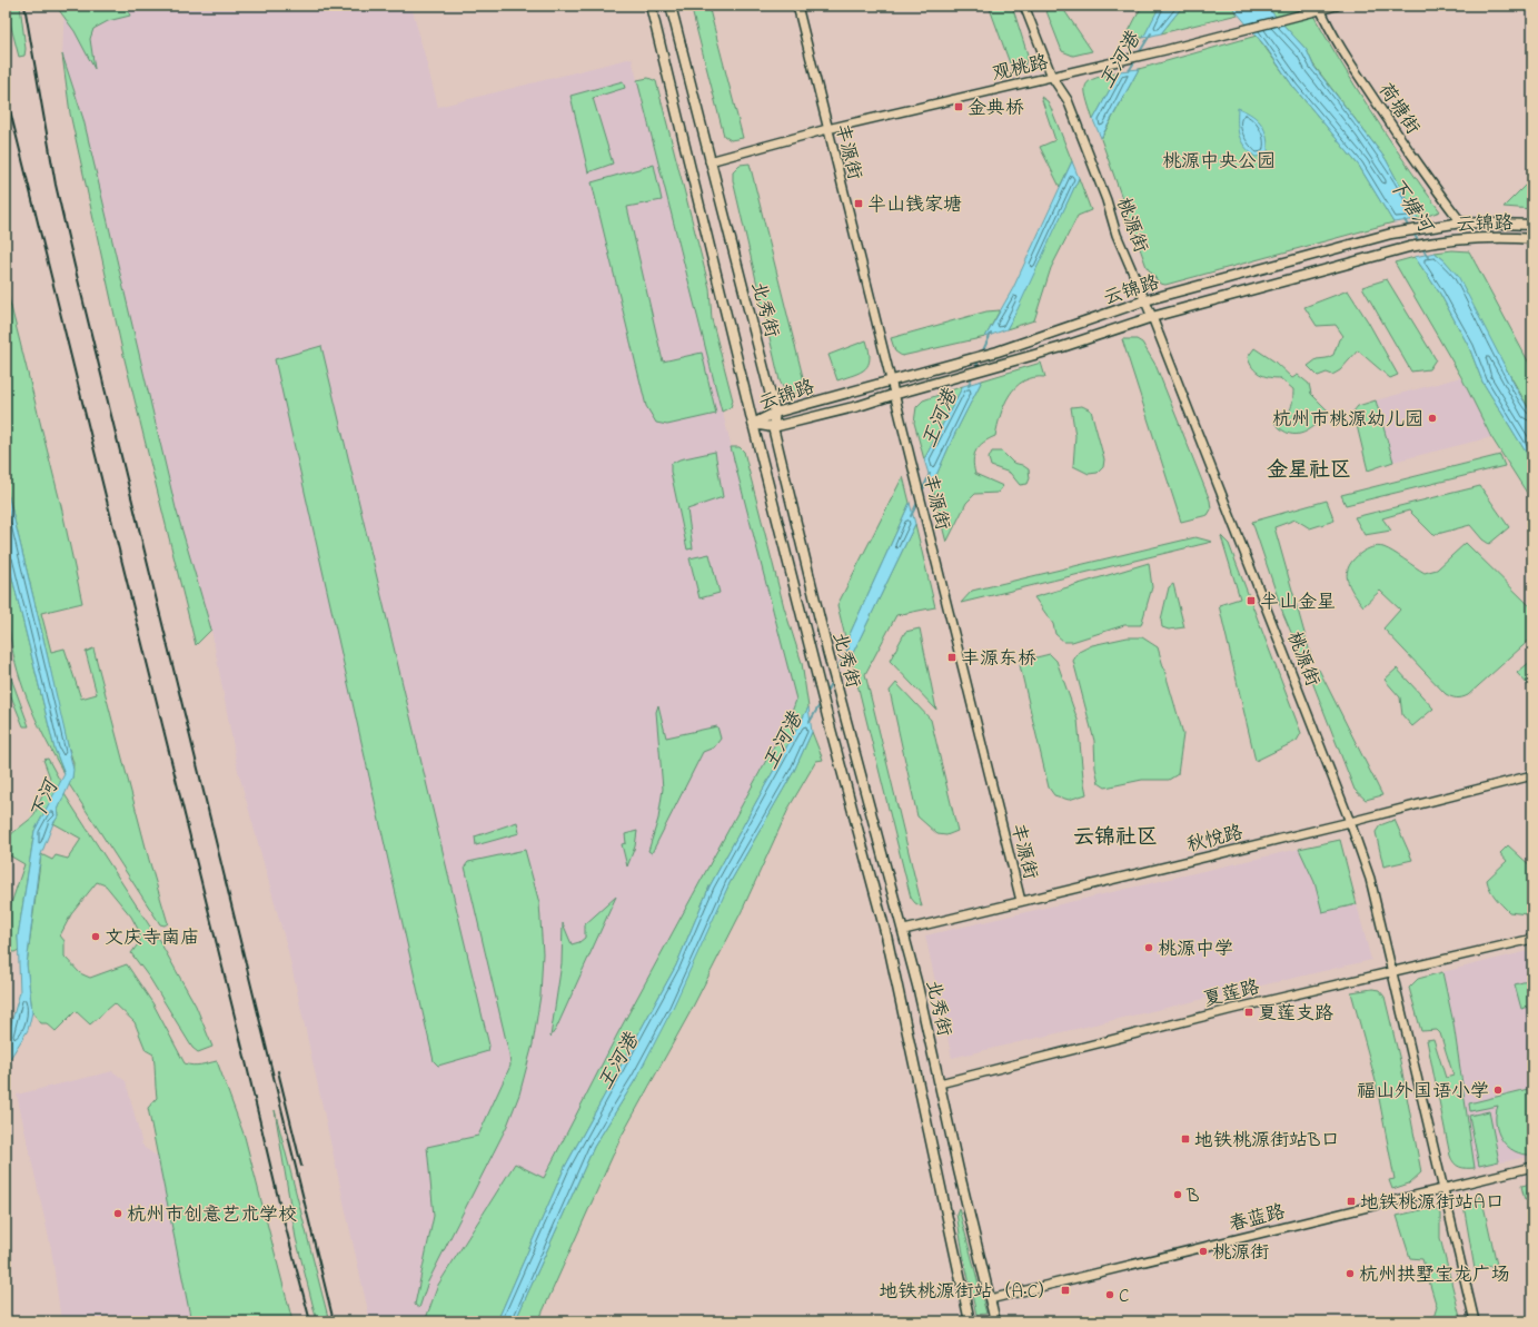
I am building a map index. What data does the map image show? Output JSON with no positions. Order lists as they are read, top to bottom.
{
  "streets": {
    "main road": ["云锦路", "北秀街"],
    "street": [
      "观桃路",
      "荷塘街",
      "丰源街",
      "桃源街",
      "秋悦路",
      "夏莲路",
      "春蓝路"
    ]
  },
  "crossings": [
    ["观桃路", "荷塘街"],
    ["观桃路", "丰源街"],
    ["观桃路", "桃源街"],
    ["观桃路", "北秀街"],
    ["荷塘街", "云锦路"],
    ["丰源街", "云锦路"],
    ["丰源街", "秋悦路"],
    ["云锦路", "桃源街"],
    ["云锦路", "北秀街"],
    ["桃源街", "秋悦路"],
    ["桃源街", "夏莲路"],
    ["桃源街", "春蓝路"],
    ["北秀街", "秋悦路"],
    ["北秀街", "夏莲路"],
    ["北秀街", "春蓝路"]
  ],
  "districts": ["金星社区", "云锦社区"],
  "water": ["王河港", "下塘河", "下河"],
  "parks": ["桃源中央公园"],
  "places": {
    "transit": [
      "金典桥",
      "半山钱家塘",
      "半山金星",
      "丰源东桥",
      "夏莲支路",
      "地铁桃源街站B口",
      "地铁桃源街站A口",
      "地铁桃源街站（A·C）"
    ],
    "other": [
      "杭州市桃源幼儿园",
      "文庆寺南庙",
      "桃源中学",
      "福山外国语小学",
      "B",
      "杭州市创意艺术学校",
      "桃源街",
      "杭州拱墅宝龙广场",
      "C"
    ]
  }
}
